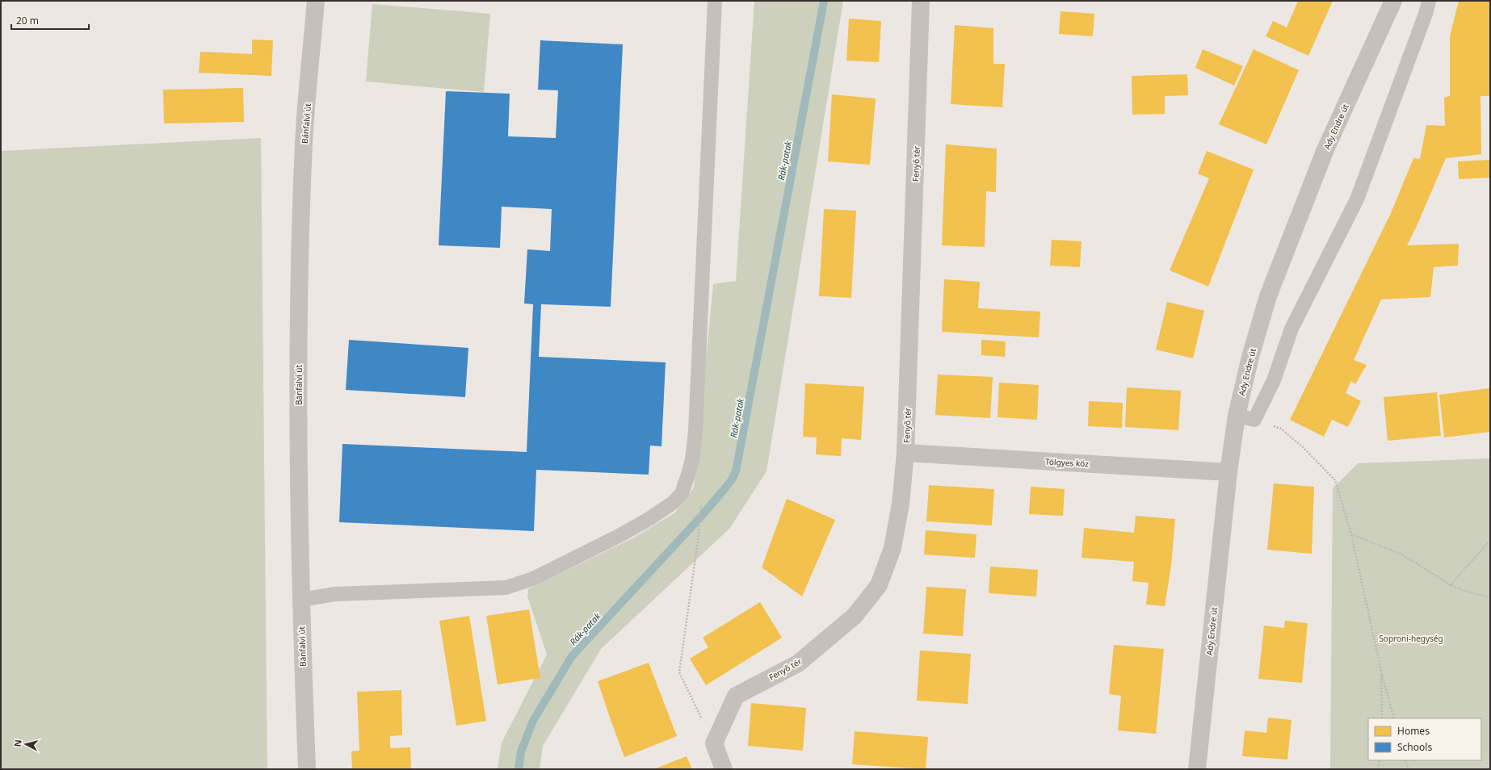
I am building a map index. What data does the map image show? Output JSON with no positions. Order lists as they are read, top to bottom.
{
  "streets": {
    "street": [
      "Bánfalvi út",
      "Ady Endre út",
      "Fenyő tér",
      "Tölgyes köz"
    ]
  },
  "crossings": [
    ["Ady Endre út", "Tölgyes köz"],
    ["Fenyő tér", "Tölgyes köz"]
  ],
  "water": ["Rák-patak"],
  "parks": ["Soproni-hegység"],
  "legend": ["Homes", "Schools"],
  "scale_bar": "20 m",
  "north": "left"
}
